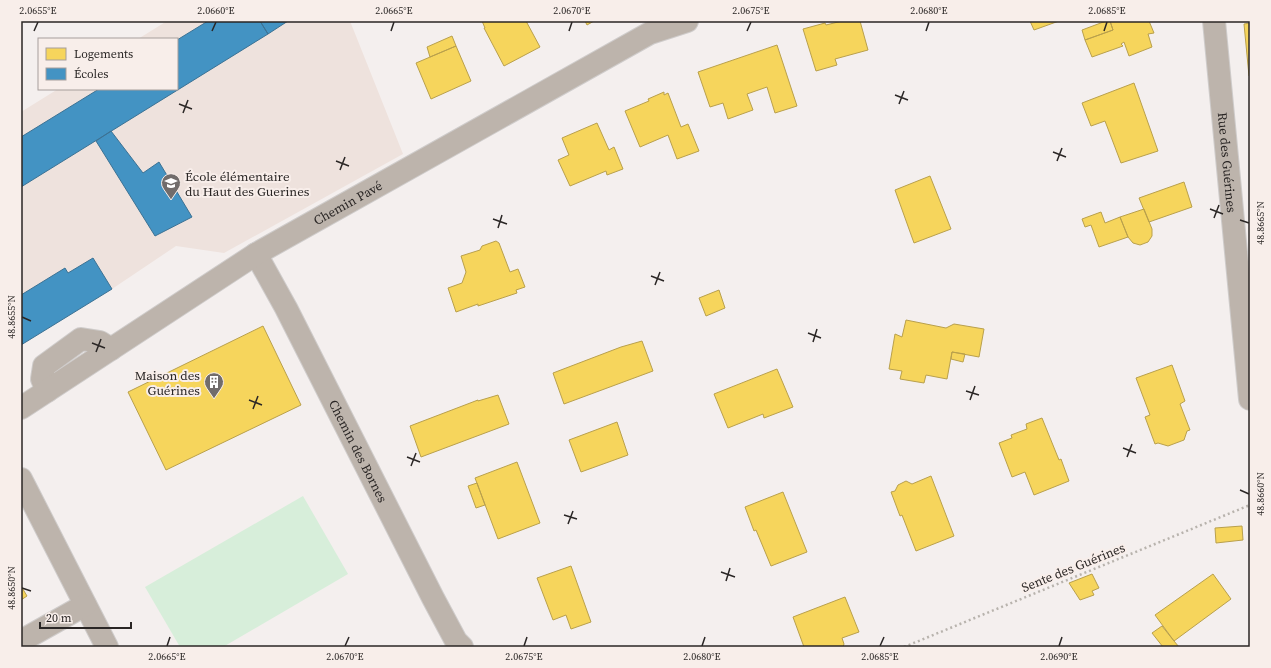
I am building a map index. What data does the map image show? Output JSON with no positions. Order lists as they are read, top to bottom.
{
  "streets": {
    "street": ["Rue des Guérines", "Chemin Pavé", "Chemin des Bornes"],
    "path": ["Sente des Guérines"]
  },
  "crossings": [
    ["Chemin Pavé", "Chemin des Bornes"]
  ],
  "places": {
    "school or university": ["École élémentaire du Haut des Guerines"],
    "building": ["Maison des Guérines"]
  },
  "legend": ["Logements", "Écoles"],
  "scale_bar": "20 m",
  "coordinates": [
    "2.0655°E",
    "2.0660°E",
    "2.0665°E",
    "2.0670°E",
    "2.0675°E",
    "2.0680°E",
    "2.0685°E",
    "48.8665°N",
    "48.8655°N",
    "48.8660°N",
    "48.8650°N",
    "2.0690°E"
  ]
}
